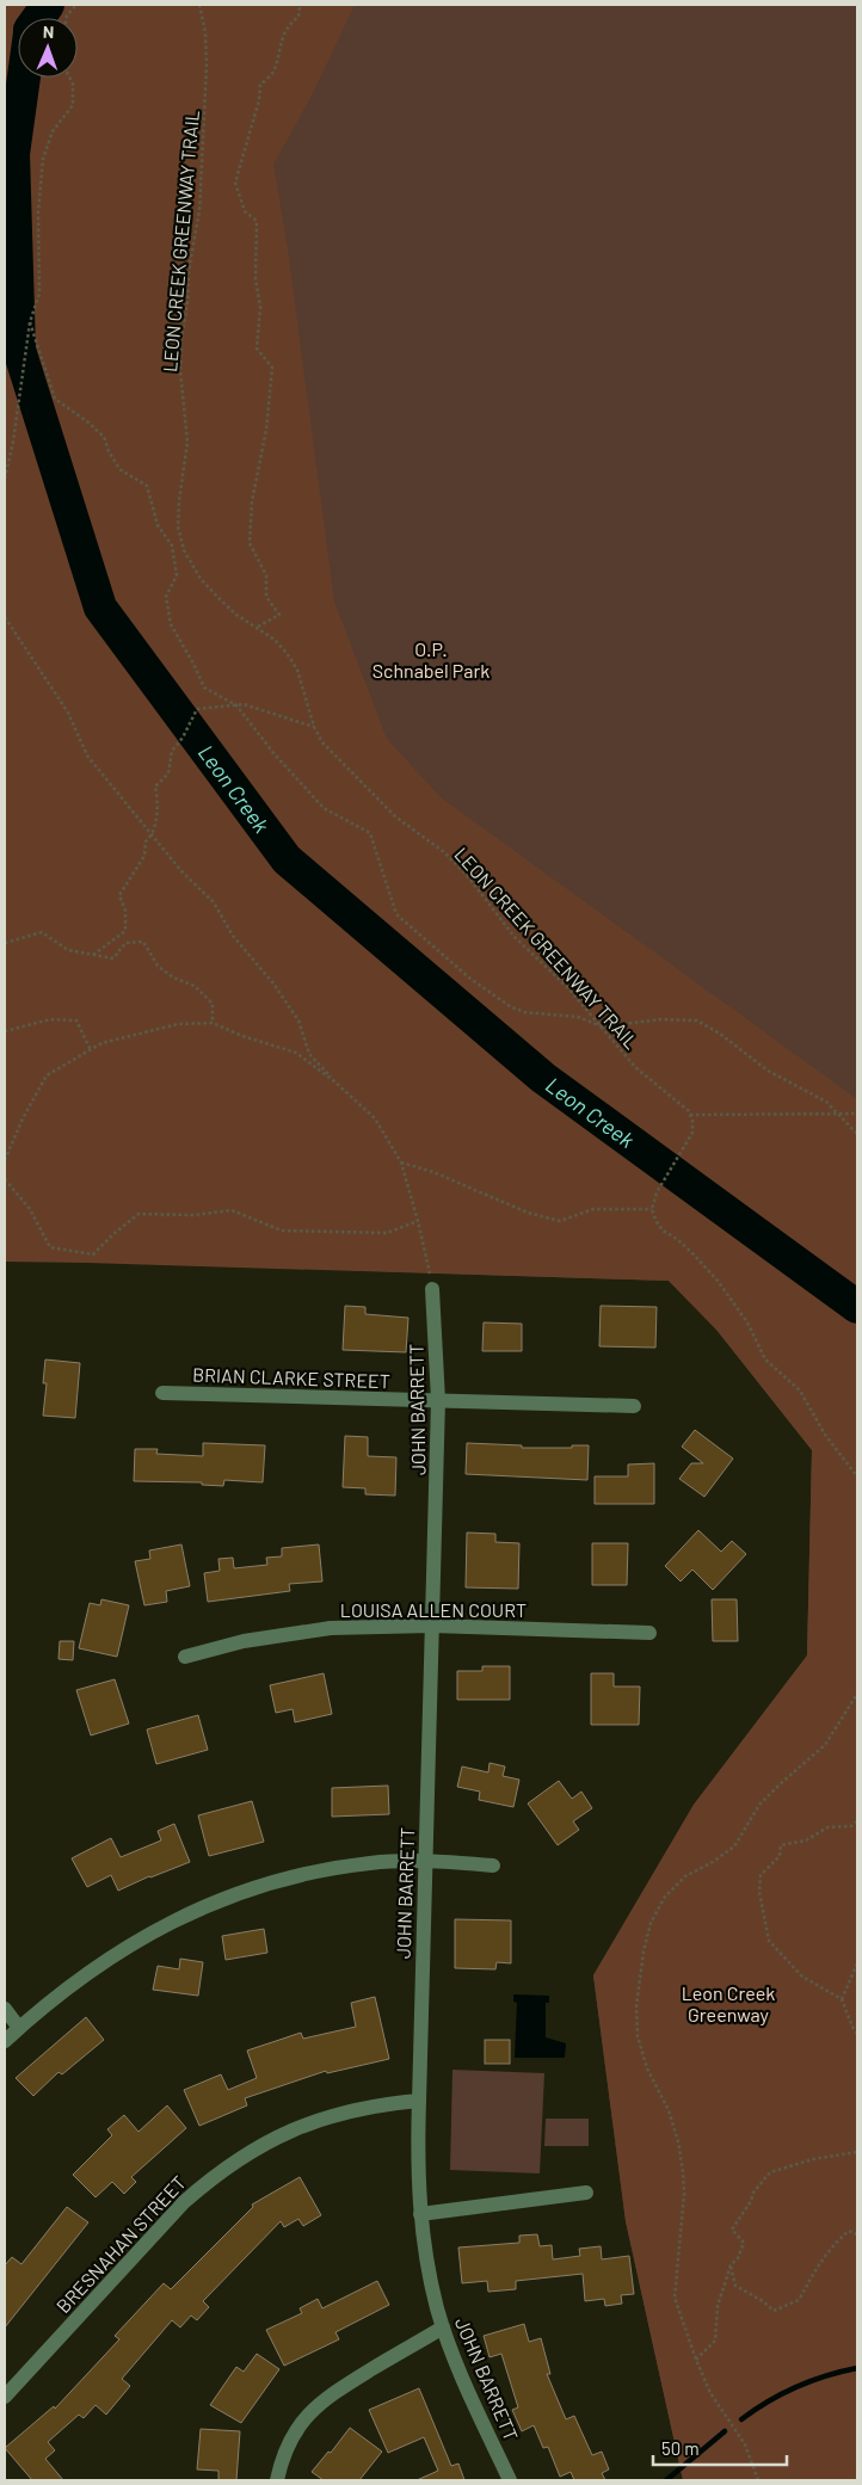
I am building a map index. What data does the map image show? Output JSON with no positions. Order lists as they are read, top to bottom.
{
  "streets": {
    "street": [
      "BRIAN CLARKE STREET",
      "JOHN BARRETT",
      "LOUISA ALLEN COURT",
      "BRESNAHAN STREET"
    ],
    "path": ["LEON CREEK GREENWAY TRAIL"]
  },
  "crossings": [
    ["BRIAN CLARKE STREET", "JOHN BARRETT"],
    ["JOHN BARRETT", "LOUISA ALLEN COURT"],
    ["JOHN BARRETT", "BRESNAHAN STREET"]
  ],
  "water": ["Leon Creek"],
  "parks": ["O.P. Schnabel Park", "Leon Creek Greenway"],
  "scale_bar": "50 m",
  "north": "top"
}
